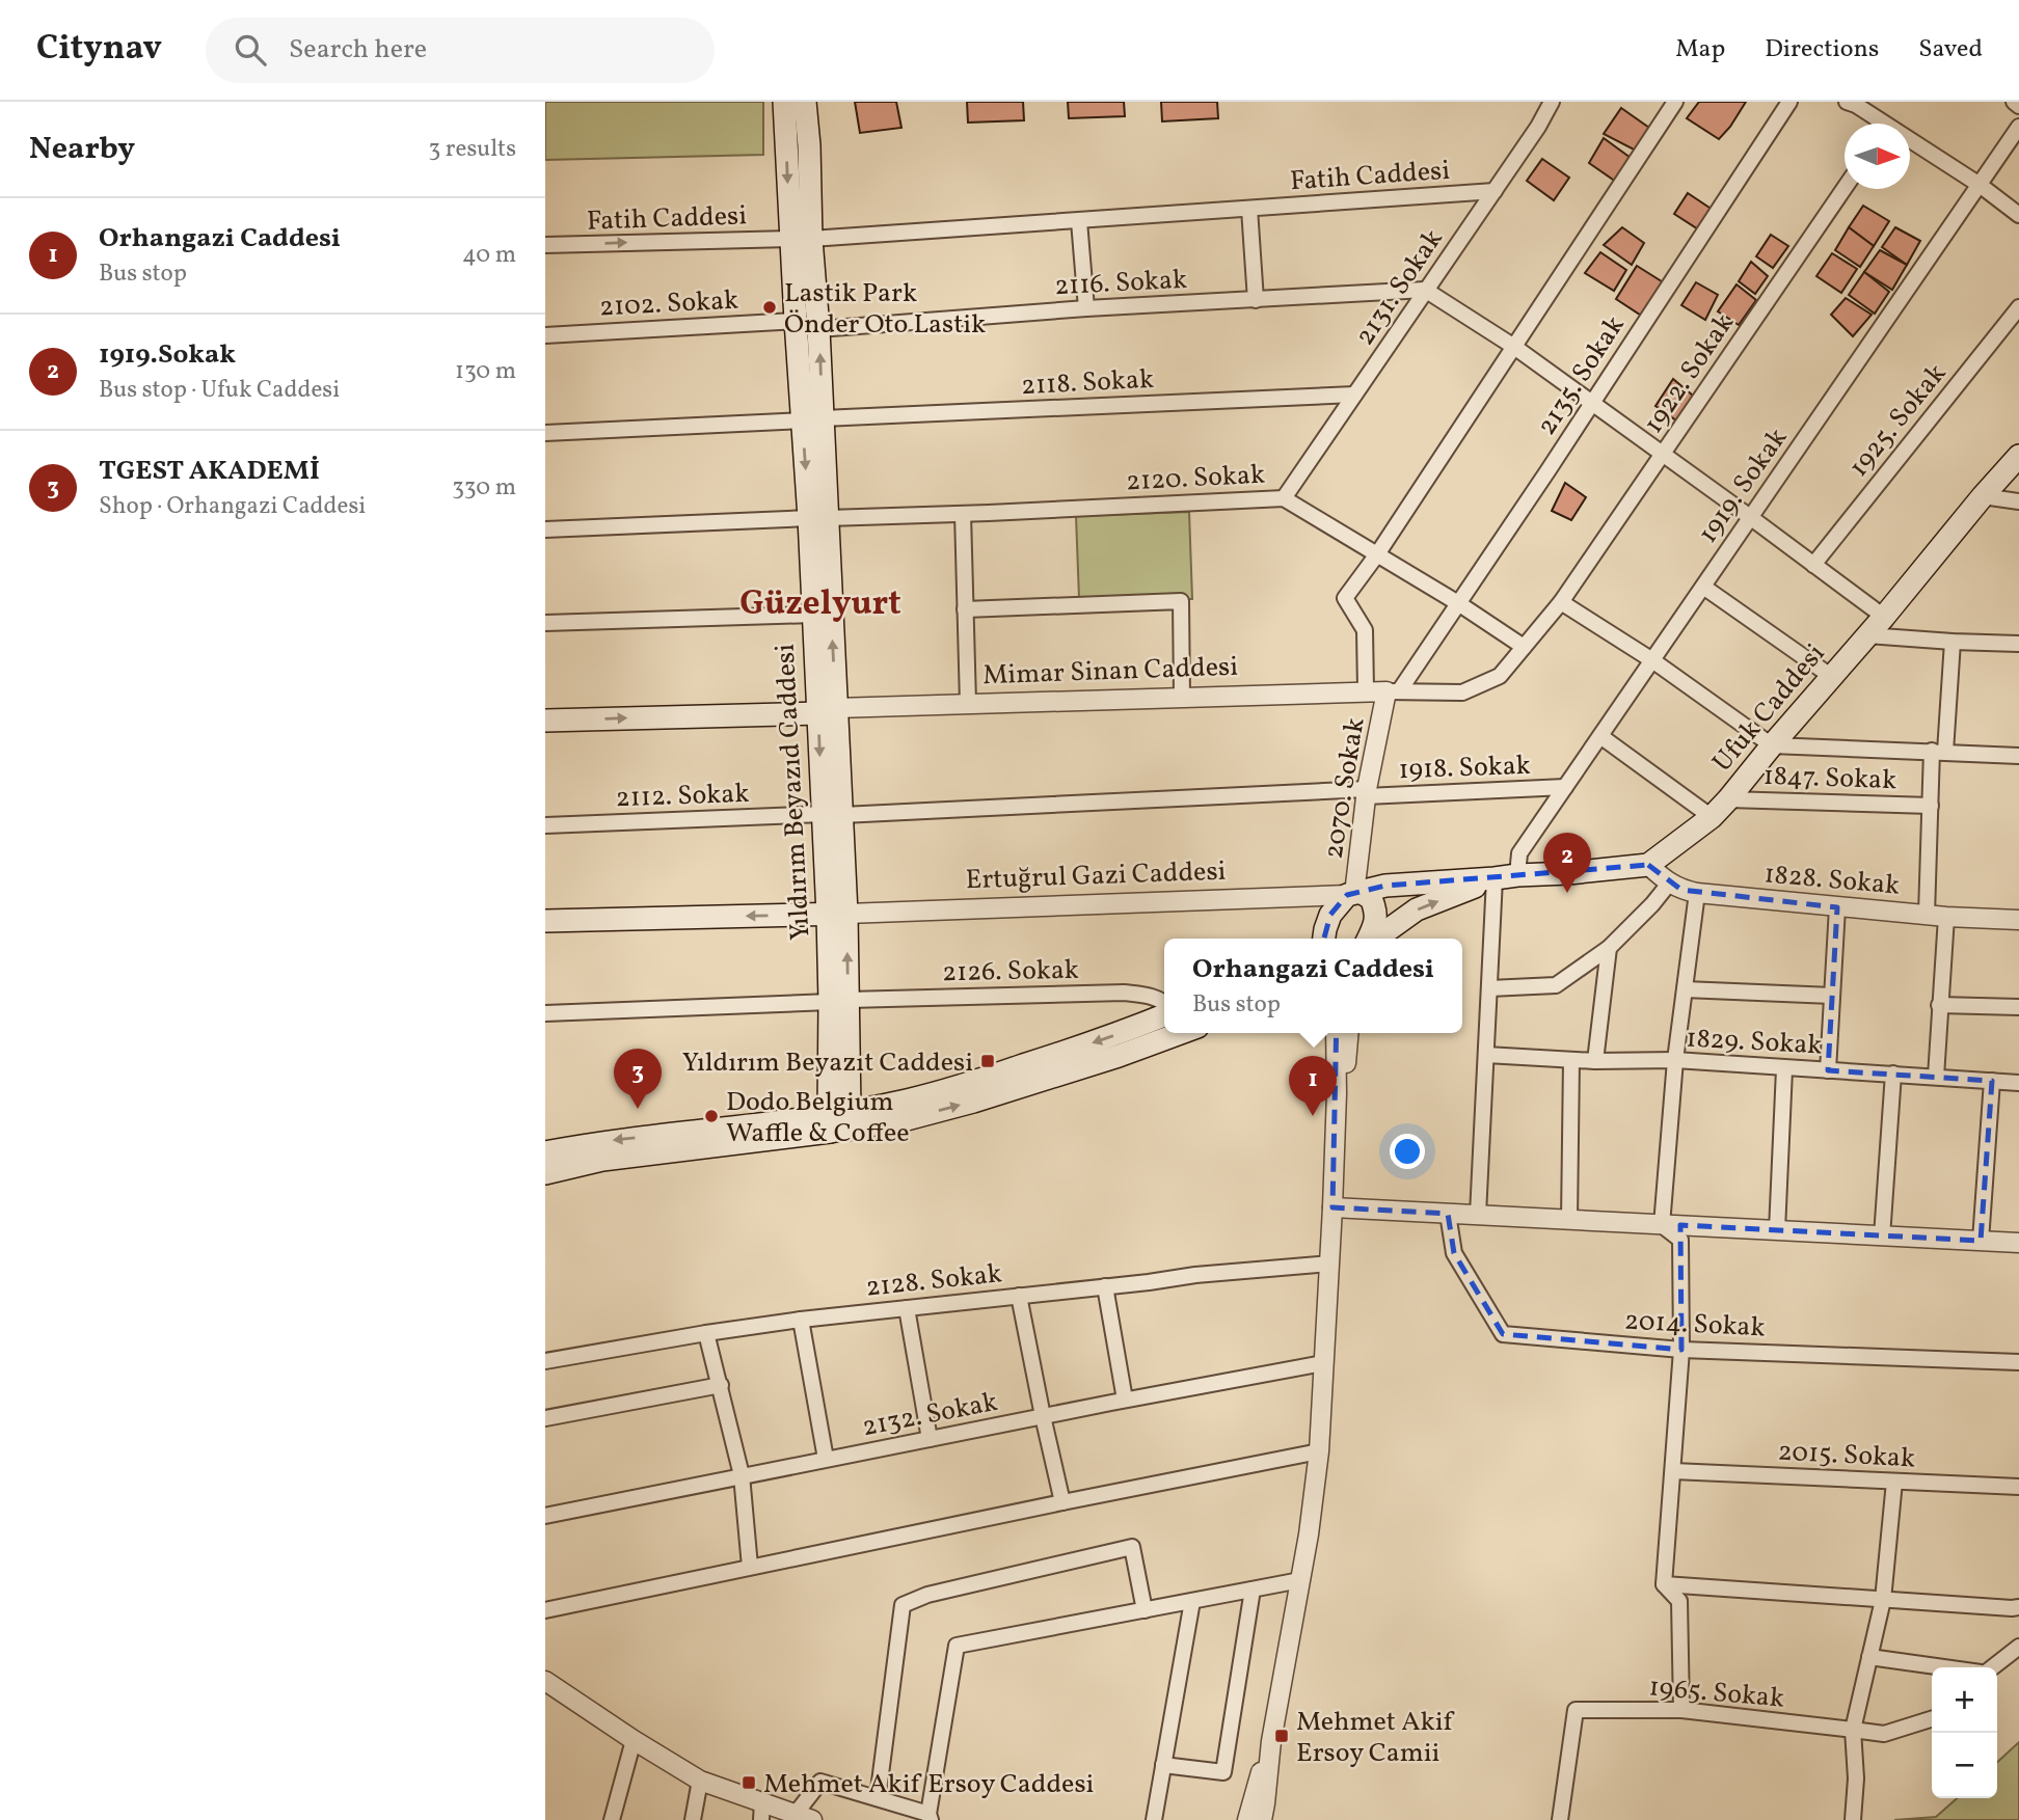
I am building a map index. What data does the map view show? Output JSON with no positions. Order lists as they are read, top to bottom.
{
  "streets": {
    "main road": [
      "Mimar Sinan Caddesi",
      "Ufuk Caddesi",
      "Yıldırım Beyazıd Caddesi",
      "Ertuğrul Gazi Caddesi"
    ],
    "street": [
      "Fatih Caddesi",
      "2116. Sokak",
      "2131. Sokak",
      "2102. Sokak",
      "1922. Sokak",
      "2135. Sokak",
      "2118. Sokak",
      "1925. Sokak",
      "2120. Sokak",
      "1919. Sokak",
      "1918. Sokak",
      "1847. Sokak",
      "2070. Sokak",
      "2112. Sokak",
      "1828. Sokak",
      "2126. Sokak",
      "1829. Sokak",
      "2128. Sokak",
      "2014. Sokak",
      "2132. Sokak",
      "2015. Sokak",
      "1965. Sokak"
    ]
  },
  "crossings": [
    ["Fatih Caddesi", "2131. Sokak"],
    ["Fatih Caddesi", "Yıldırım Beyazıd Caddesi"],
    ["2116. Sokak", "2131. Sokak"],
    ["2116. Sokak", "Yıldırım Beyazıd Caddesi"],
    ["2131. Sokak", "2118. Sokak"],
    ["2131. Sokak", "2120. Sokak"],
    ["2102. Sokak", "Yıldırım Beyazıd Caddesi"],
    ["1922. Sokak", "2135. Sokak"],
    ["1922. Sokak", "2120. Sokak"],
    ["1922. Sokak", "Mimar Sinan Caddesi"],
    ["1922. Sokak", "2070. Sokak"],
    ["2135. Sokak", "2120. Sokak"],
    ["2135. Sokak", "Mimar Sinan Caddesi"],
    ["2135. Sokak", "2070. Sokak"],
    ["2118. Sokak", "Yıldırım Beyazıd Caddesi"],
    ["2120. Sokak", "Yıldırım Beyazıd Caddesi"],
    ["1919. Sokak", "1918. Sokak"],
    ["Mimar Sinan Caddesi", "2070. Sokak"],
    ["Mimar Sinan Caddesi", "Yıldırım Beyazıd Caddesi"],
    ["Ufuk Caddesi", "1847. Sokak"],
    ["Ufuk Caddesi", "1828. Sokak"],
    ["1918. Sokak", "2070. Sokak"],
    ["1918. Sokak", "Yıldırım Beyazıd Caddesi"],
    ["1918. Sokak", "2112. Sokak"],
    ["2070. Sokak", "Ertuğrul Gazi Caddesi"],
    ["Yıldırım Beyazıd Caddesi", "2112. Sokak"],
    ["Yıldırım Beyazıd Caddesi", "Ertuğrul Gazi Caddesi"],
    ["Yıldırım Beyazıd Caddesi", "2126. Sokak"]
  ],
  "one_way": ["Ertuğrul Gazi Caddesi"],
  "districts": ["Güzelyurt"],
  "places": {
    "other": ["Lastik Park Önder Oto Lastik", "Dodo Belgium Waffle & Coffee"],
    "transit": ["Yıldırım Beyazıt Caddesi", "Mehmet Akif Ersoy Camii", "Mehmet Akif Ersoy Caddesi"]
  },
  "north": "right",
  "page": {
    "header": "Citynav",
    "search": "Search here",
    "nav": ["Map", "Directions", "Saved"],
    "heading": ["Nearby", "3 results"],
    "list": [
      {
        "mark": "1",
        "name": "Orhangazi Caddesi",
        "note": "Bus stop",
        "value": "40 m"
      },
      {
        "mark": "2",
        "name": "1919.Sokak",
        "note": "Bus stop · Ufuk Caddesi",
        "value": "130 m"
      },
      {
        "mark": "3",
        "name": "TGEST AKADEMİ",
        "note": "Shop · Orhangazi Caddesi",
        "value": "330 m"
      }
    ],
    "pins": ["2", "3", "1"],
    "popup": ["Orhangazi Caddesi", "Bus stop"],
    "map_buttons": ["+", "−"]
  }
}
